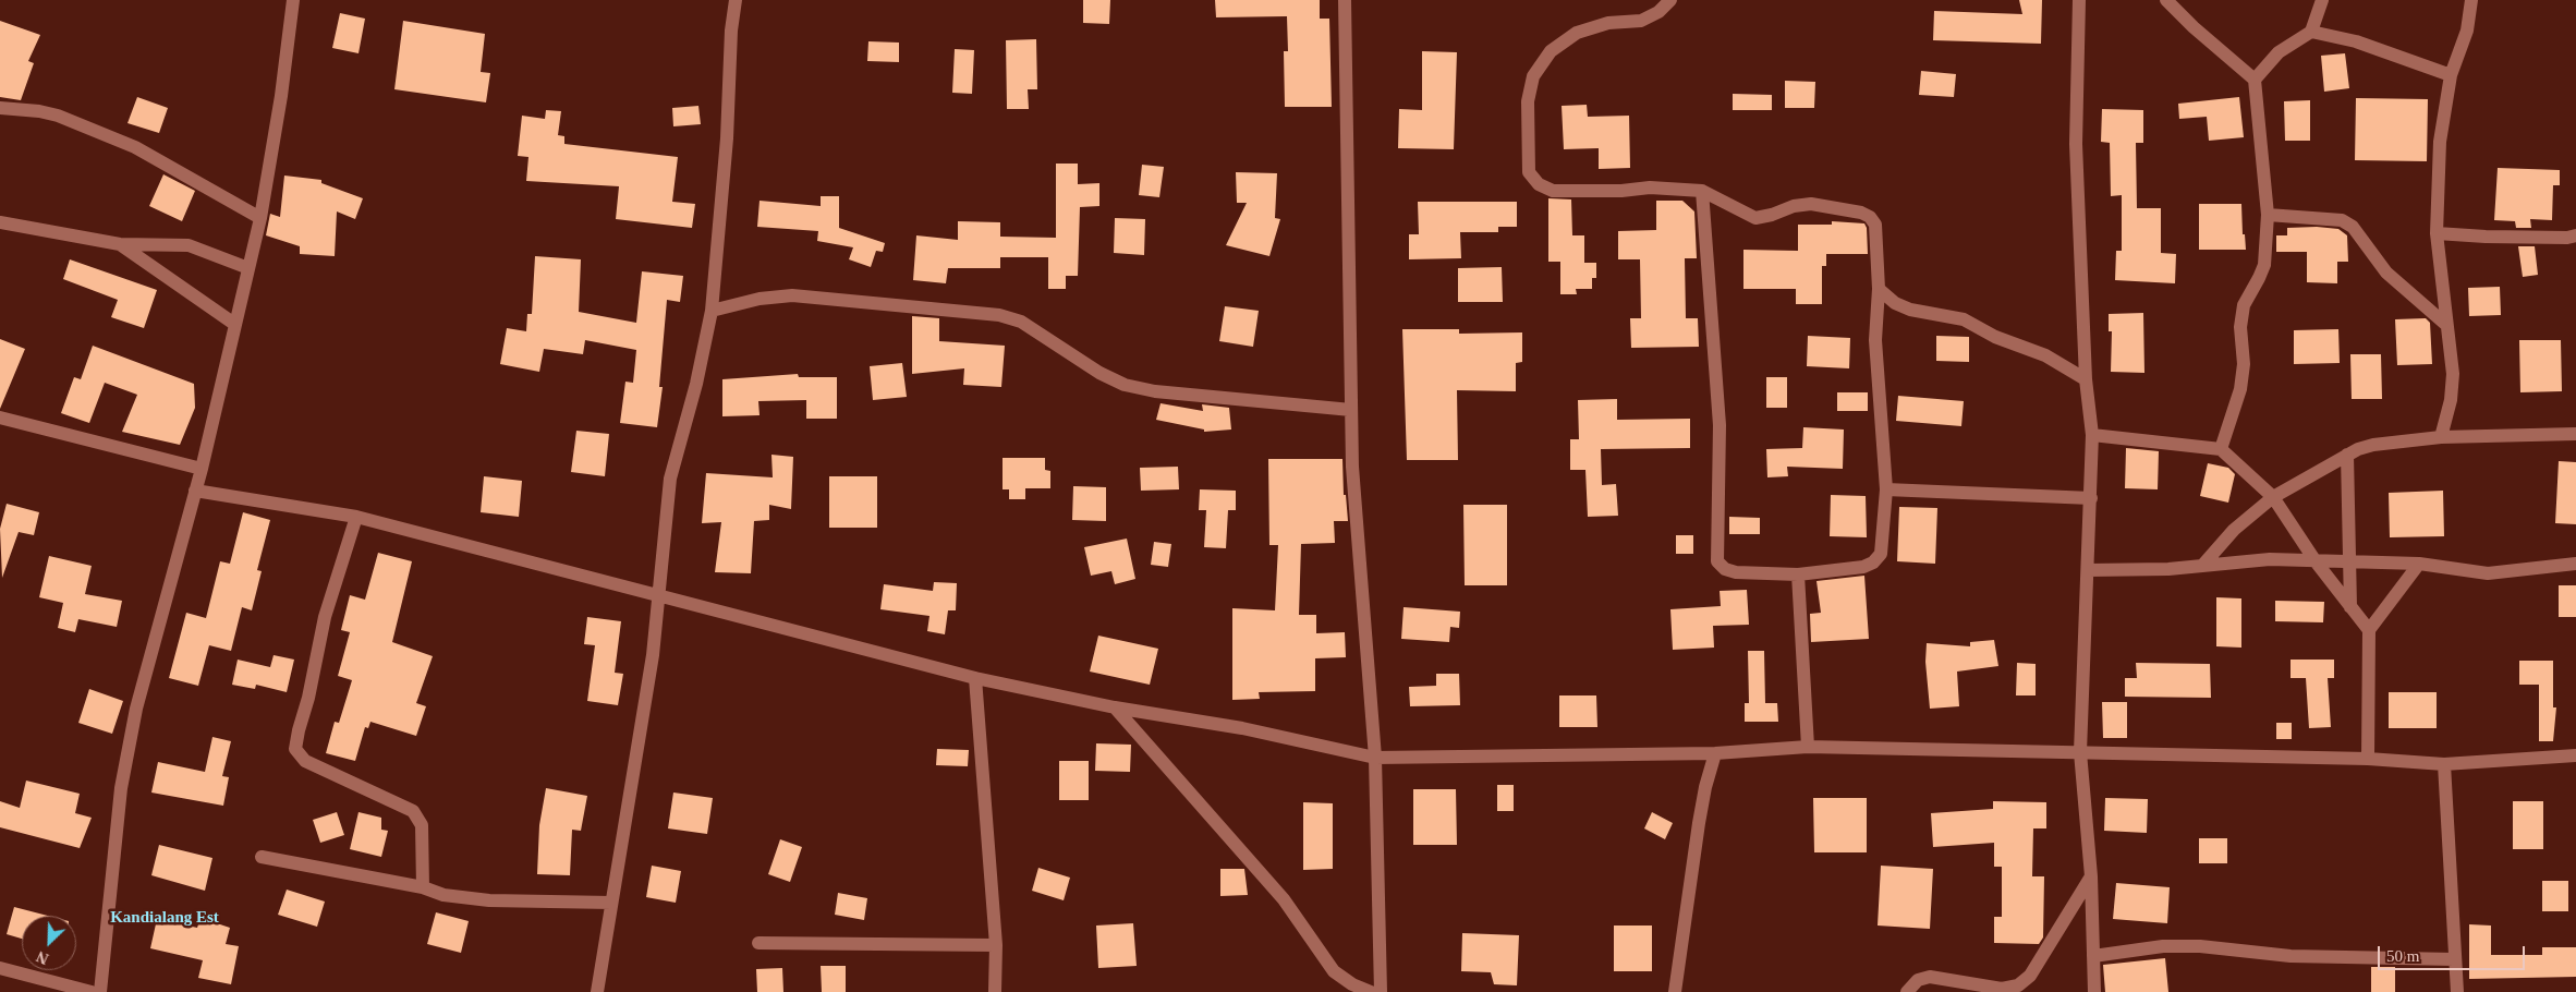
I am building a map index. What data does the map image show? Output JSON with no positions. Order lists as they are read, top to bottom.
{
  "districts": ["Kandialang Est"],
  "scale_bar": "50 m",
  "north": "bottom left"
}
